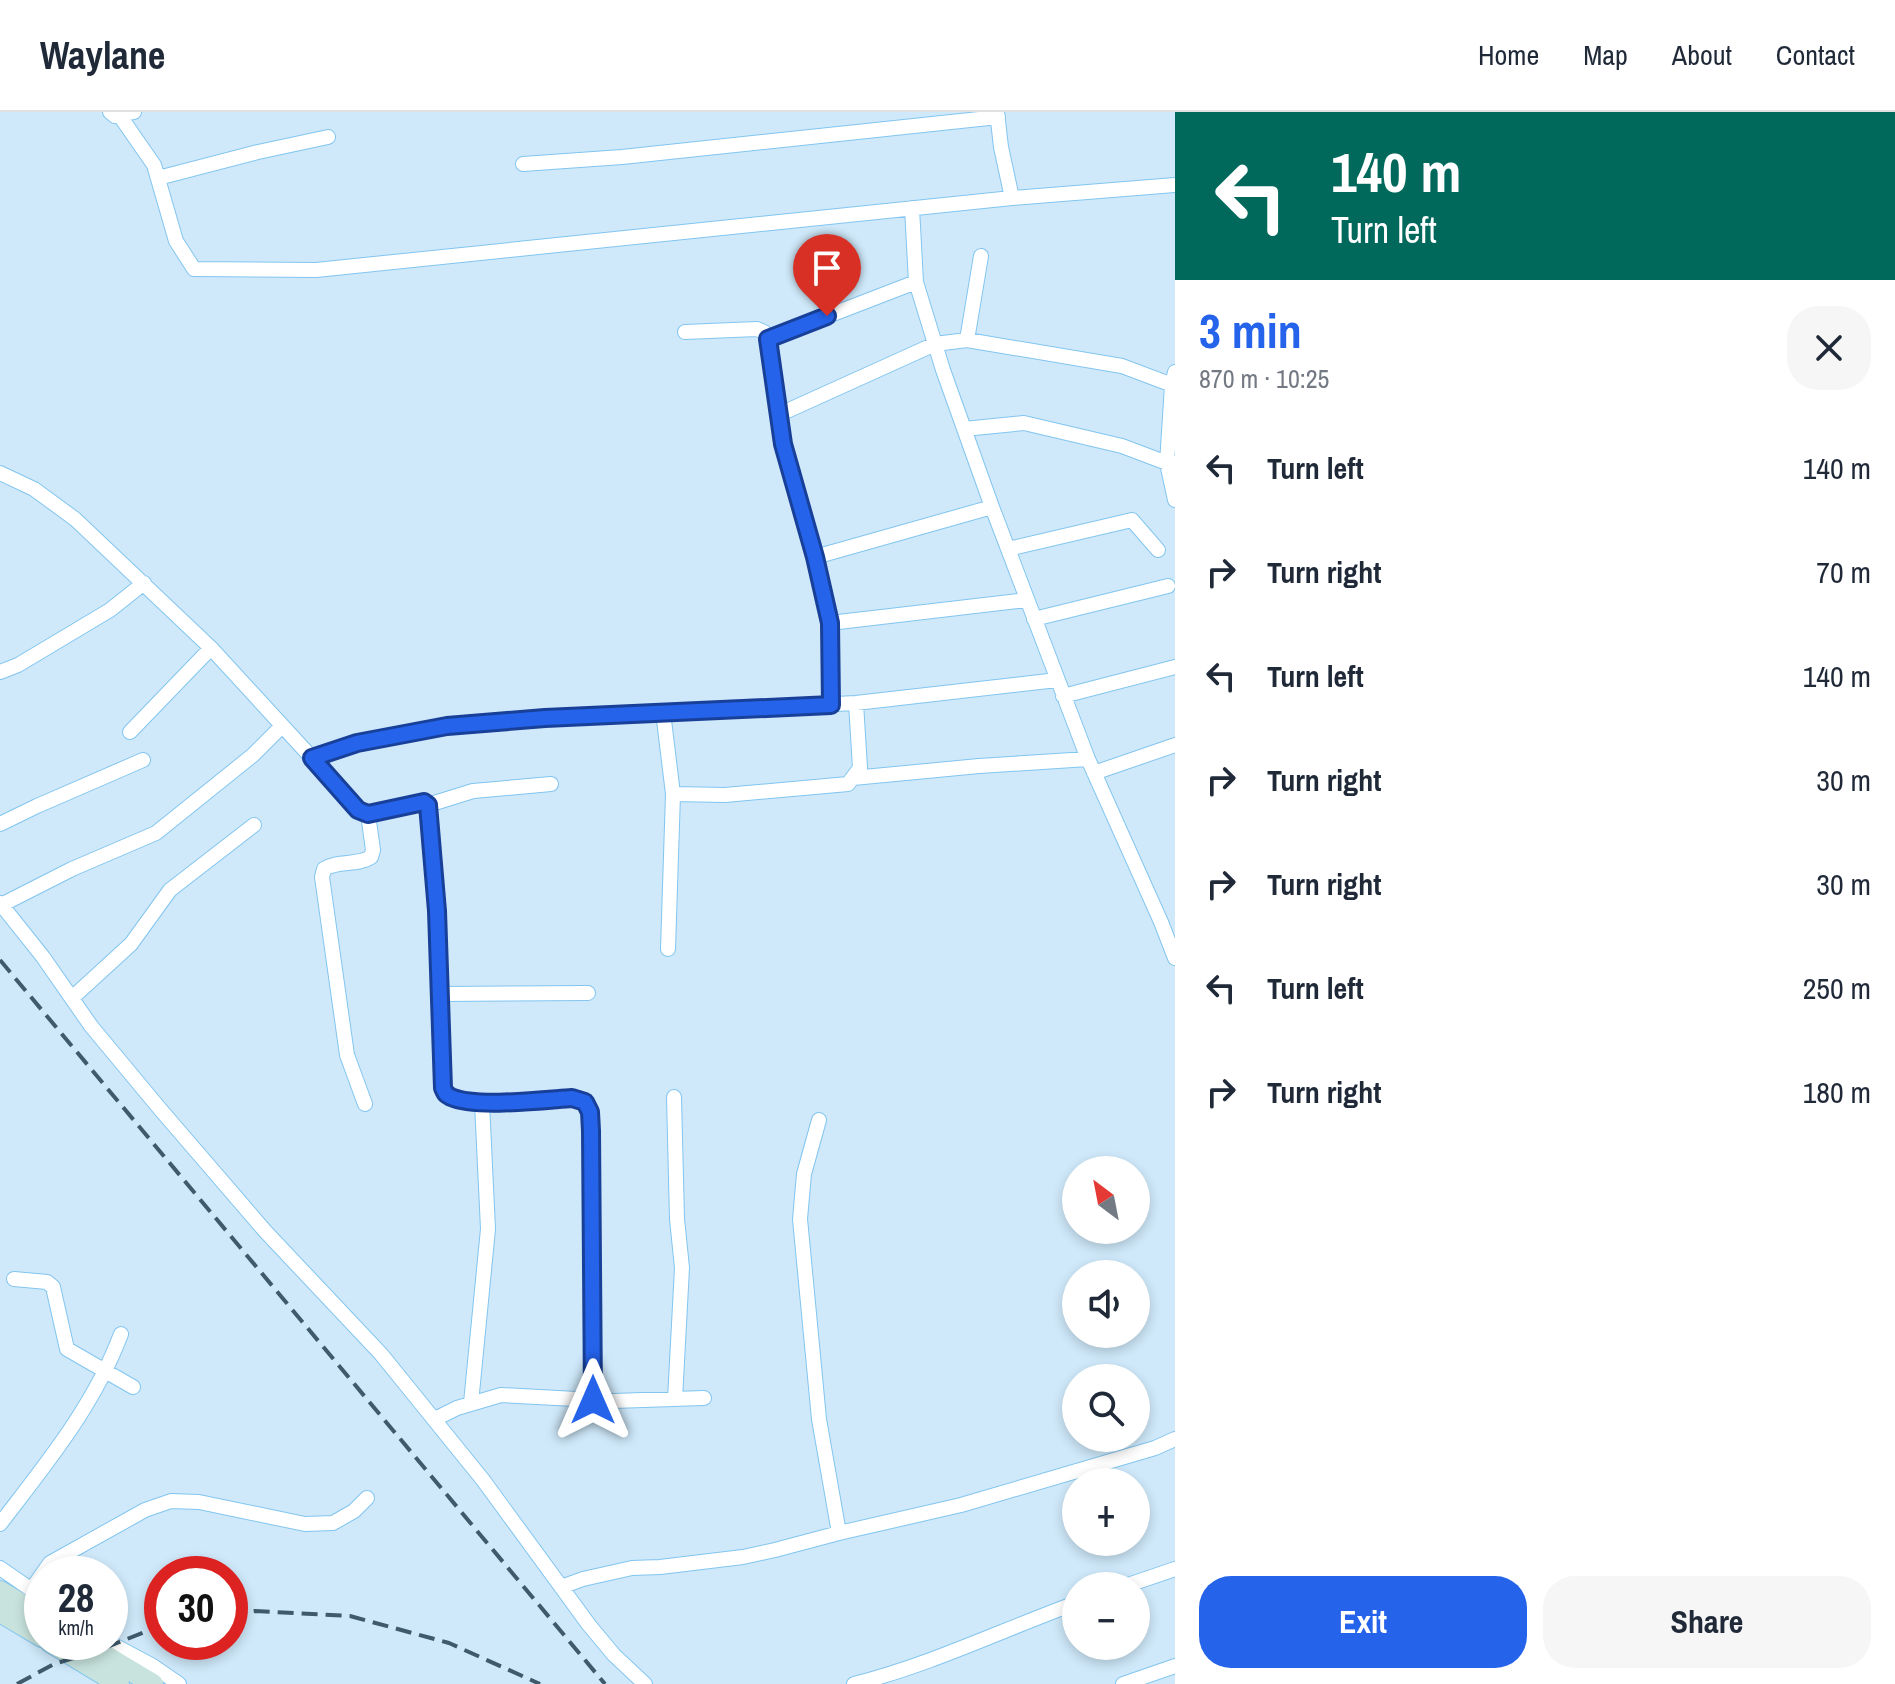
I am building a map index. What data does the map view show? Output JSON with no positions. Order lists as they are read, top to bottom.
{
  "north": "top left",
  "page": {
    "header": "Waylane",
    "nav": [
      "Home",
      "Map",
      "About",
      "Contact"
    ],
    "turn": ["140 m", "Turn left"],
    "heading": ["3 min", "870 m · 10:25"],
    "list": [
      {
        "name": "Turn left",
        "value": "140 m"
      },
      {
        "name": "Turn right",
        "value": "70 m"
      },
      {
        "name": "Turn left",
        "value": "140 m"
      },
      {
        "name": "Turn right",
        "value": "30 m"
      },
      {
        "name": "Turn right",
        "value": "30 m"
      },
      {
        "name": "Turn left",
        "value": "250 m"
      },
      {
        "name": "Turn right",
        "value": "180 m"
      }
    ],
    "map_buttons": ["+", "−"],
    "speed": "28 km/h",
    "limit": "30",
    "buttons": ["Exit", "Share"]
  }
}
